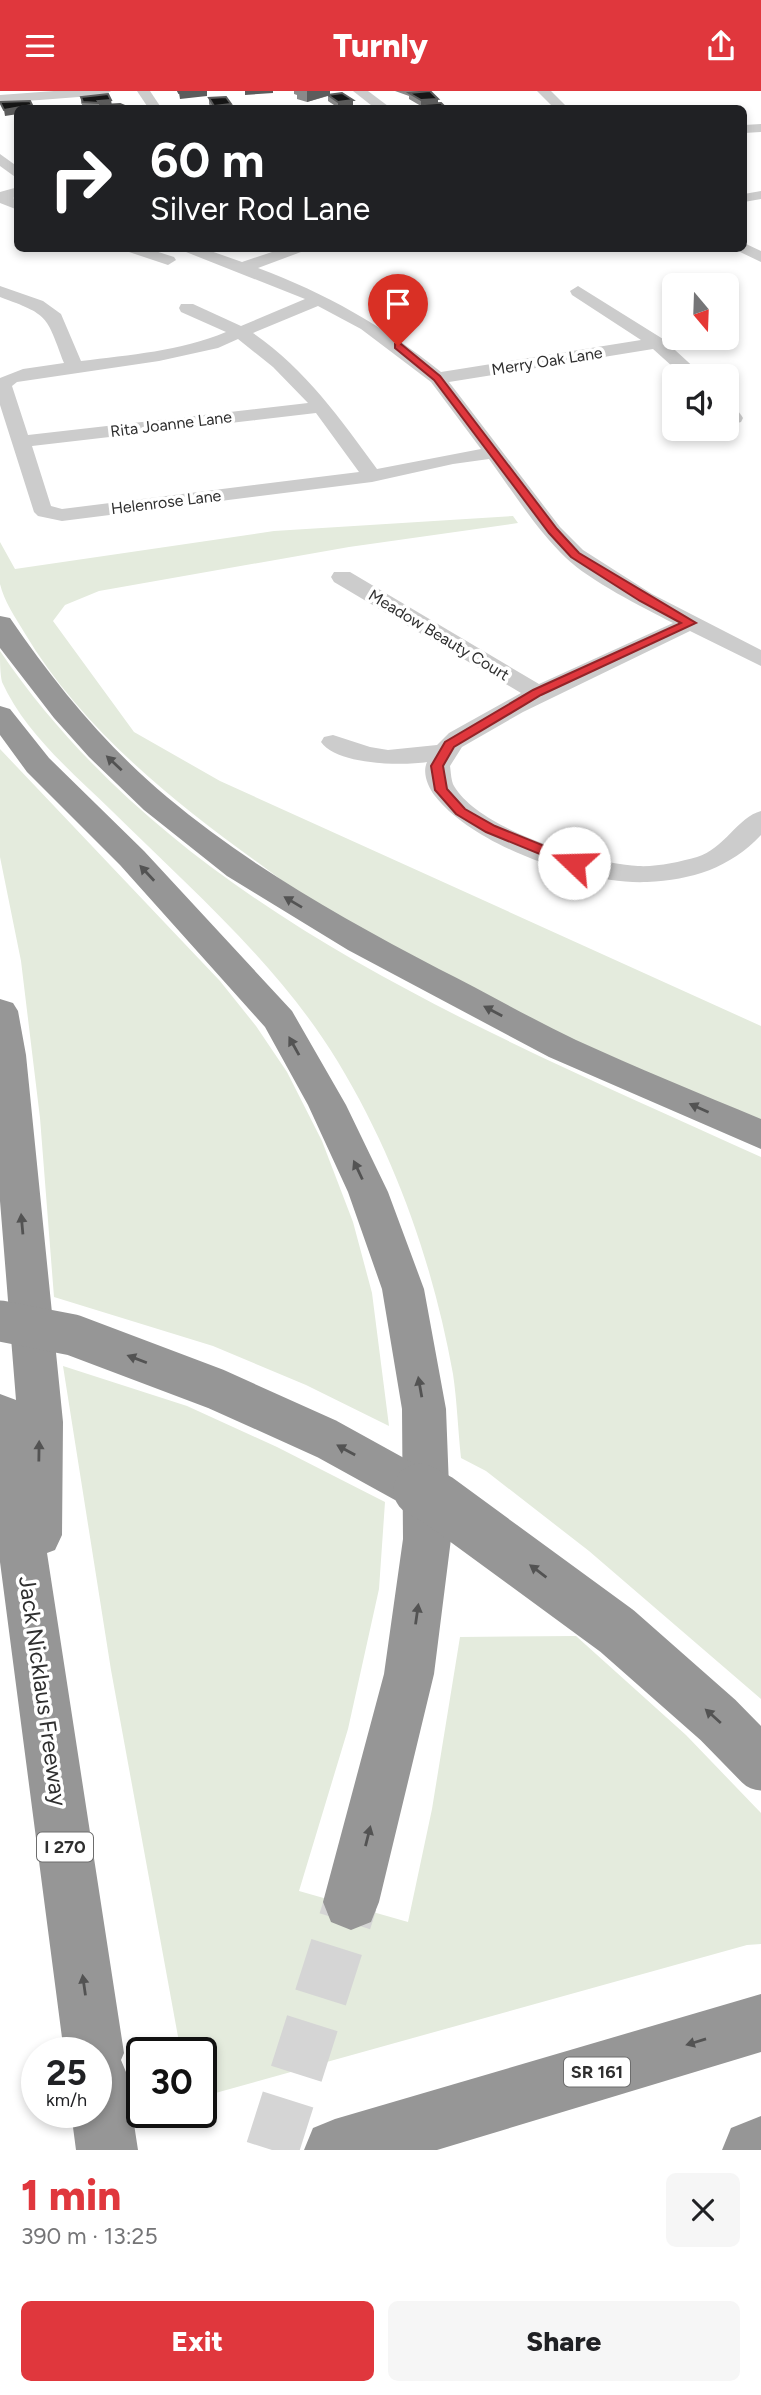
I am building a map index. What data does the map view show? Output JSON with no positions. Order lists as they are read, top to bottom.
{
  "streets": {
    "highway": ["Jack Nicklaus Freeway", "I 270", "SR 161"],
    "street": [
      "Merry Oak Lane",
      "Rita Joanne Lane",
      "Helenrose Lane",
      "Meadow Beauty Court"
    ]
  },
  "crossings": [
    ["Rita Joanne Lane", "Helenrose Lane"]
  ],
  "north": "bottom",
  "page": {
    "header": "Turnly",
    "turn": ["60 m", "Silver Rod Lane"],
    "speed": "25 km/h",
    "limit": "30",
    "heading": ["1 min", "390 m · 13:25"],
    "buttons": ["Exit", "Share"]
  }
}
